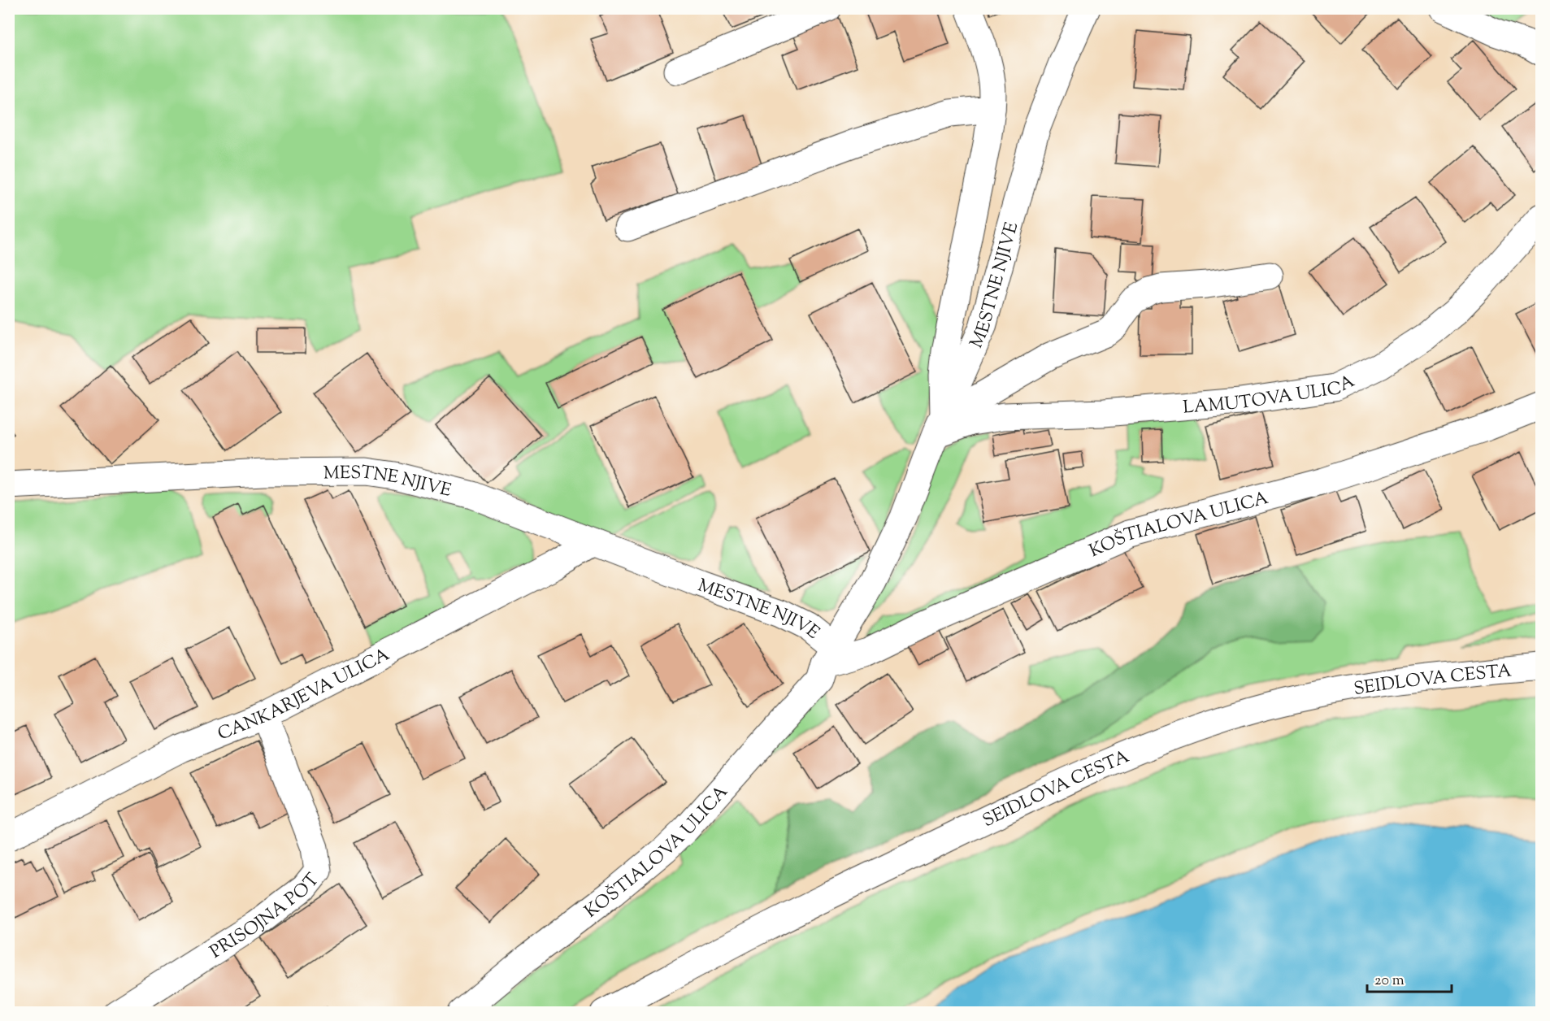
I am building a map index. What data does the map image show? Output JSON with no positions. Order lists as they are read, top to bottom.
{
  "streets": {
    "street": [
      "MESTNE NJIVE",
      "LAMUTOVA ULICA",
      "KOŠTIALOVA ULICA",
      "SEIDLOVA CESTA",
      "CANKARJEVA ULICA",
      "PRISOJNA POT"
    ]
  },
  "crossings": [
    ["MESTNE NJIVE", "LAMUTOVA ULICA"],
    ["MESTNE NJIVE", "KOŠTIALOVA ULICA"],
    ["MESTNE NJIVE", "CANKARJEVA ULICA"],
    ["CANKARJEVA ULICA", "PRISOJNA POT"]
  ],
  "scale_bar": "20 m"
}
